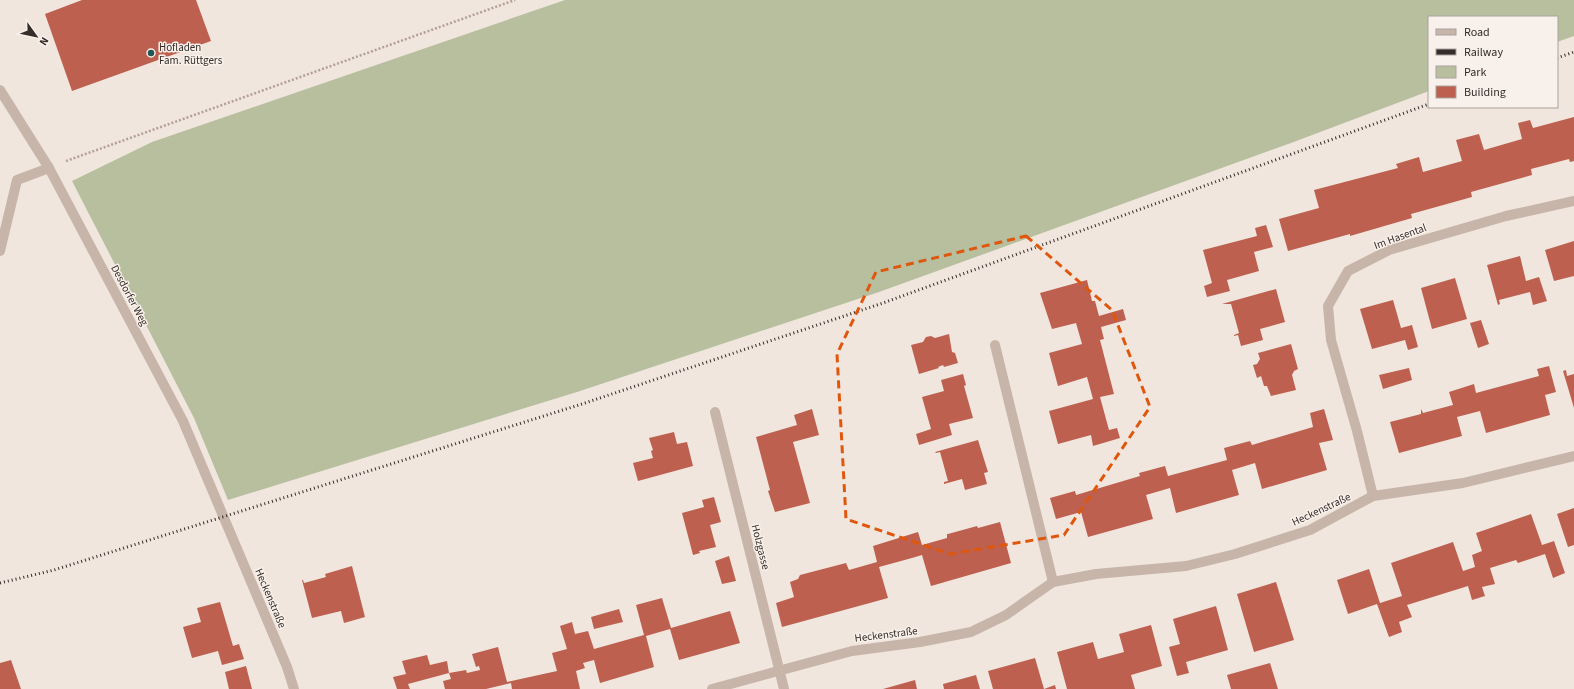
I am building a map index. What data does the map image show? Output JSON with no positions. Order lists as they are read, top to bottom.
{
  "streets": {
    "street": [
      "Im Hasental",
      "Desdorfer Weg",
      "Heckenstraße",
      "Holzgasse"
    ]
  },
  "crossings": [
    ["Im Hasental", "Heckenstraße"],
    ["Desdorfer Weg", "Heckenstraße"],
    ["Heckenstraße", "Holzgasse"]
  ],
  "places": ["Hofladen Fam. Rüttgers"],
  "legend": [
    "Road",
    "Railway",
    "Park",
    "Building"
  ],
  "north": "bottom right"
}
